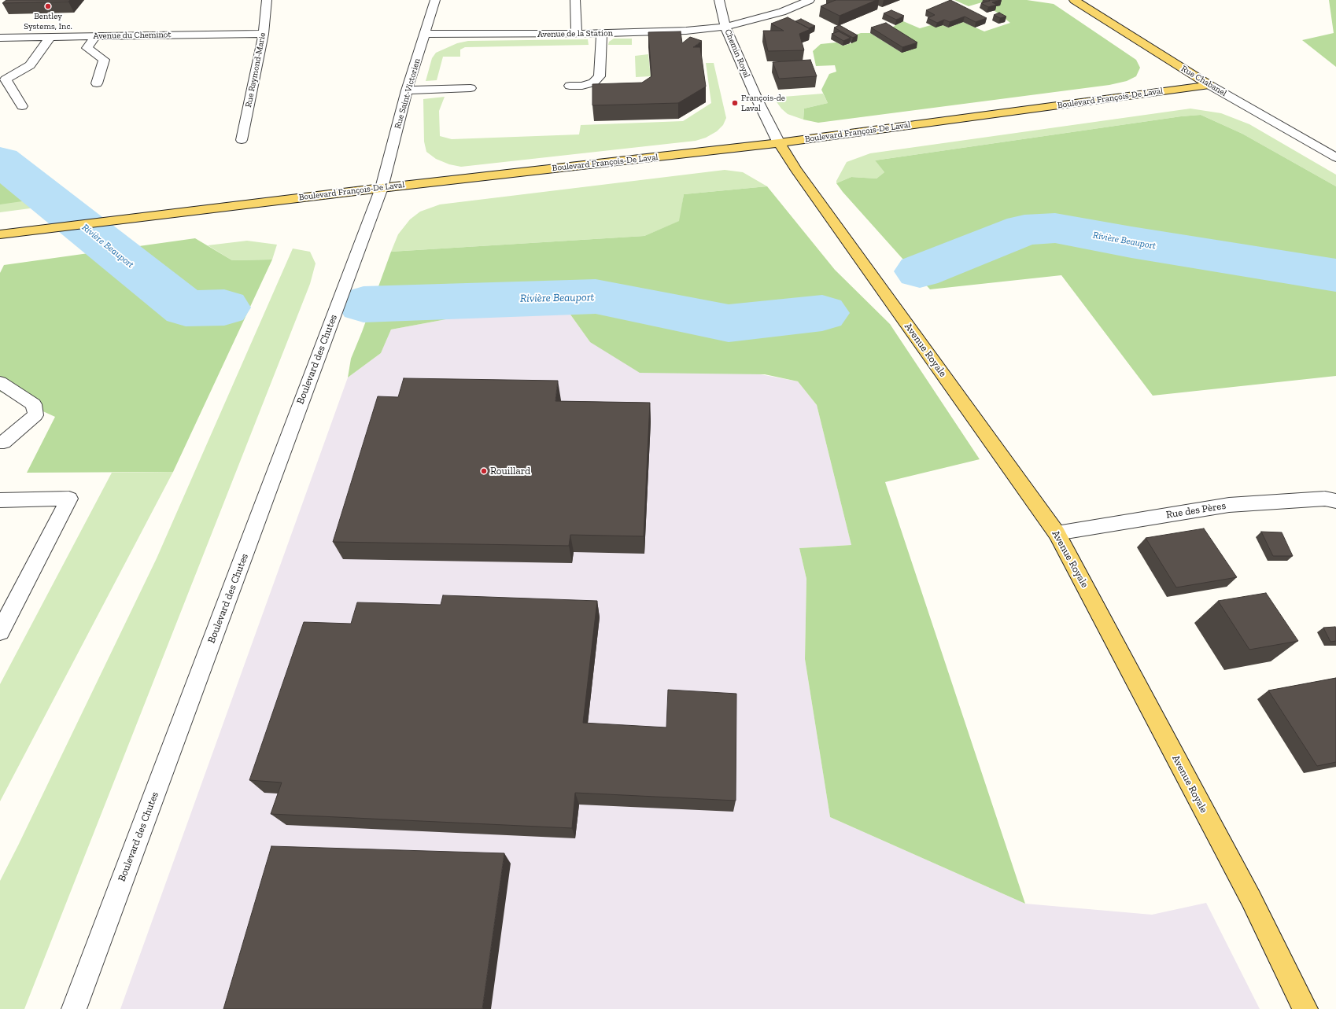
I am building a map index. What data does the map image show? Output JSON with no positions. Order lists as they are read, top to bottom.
{
  "streets": {
    "main road": ["Rue Chabanel", "Boulevard François-De Laval", "Avenue Royale"],
    "street": [
      "Avenue de la Station",
      "Avenue du Cheminot",
      "Chemin Royal",
      "Rue Raymond-Marie",
      "Rue Saint-Victorien",
      "Boulevard des Chutes",
      "Rue des Pères"
    ]
  },
  "crossings": [
    ["Avenue de la Station", "Chemin Royal"],
    ["Avenue de la Station", "Rue Saint-Victorien"],
    ["Avenue du Cheminot", "Rue Raymond-Marie"],
    ["Chemin Royal", "Boulevard François-De Laval"],
    ["Chemin Royal", "Avenue Royale"],
    ["Rue Chabanel", "Boulevard François-De Laval"],
    ["Rue Saint-Victorien", "Boulevard François-De Laval"],
    ["Rue Saint-Victorien", "Boulevard des Chutes"],
    ["Boulevard François-De Laval", "Avenue Royale"],
    ["Boulevard François-De Laval", "Boulevard des Chutes"],
    ["Avenue Royale", "Rue des Pères"]
  ],
  "water": ["Rivière Beauport"],
  "places": ["Bentley Systems, Inc.", "François-de Laval", "Rouillard"]
}
